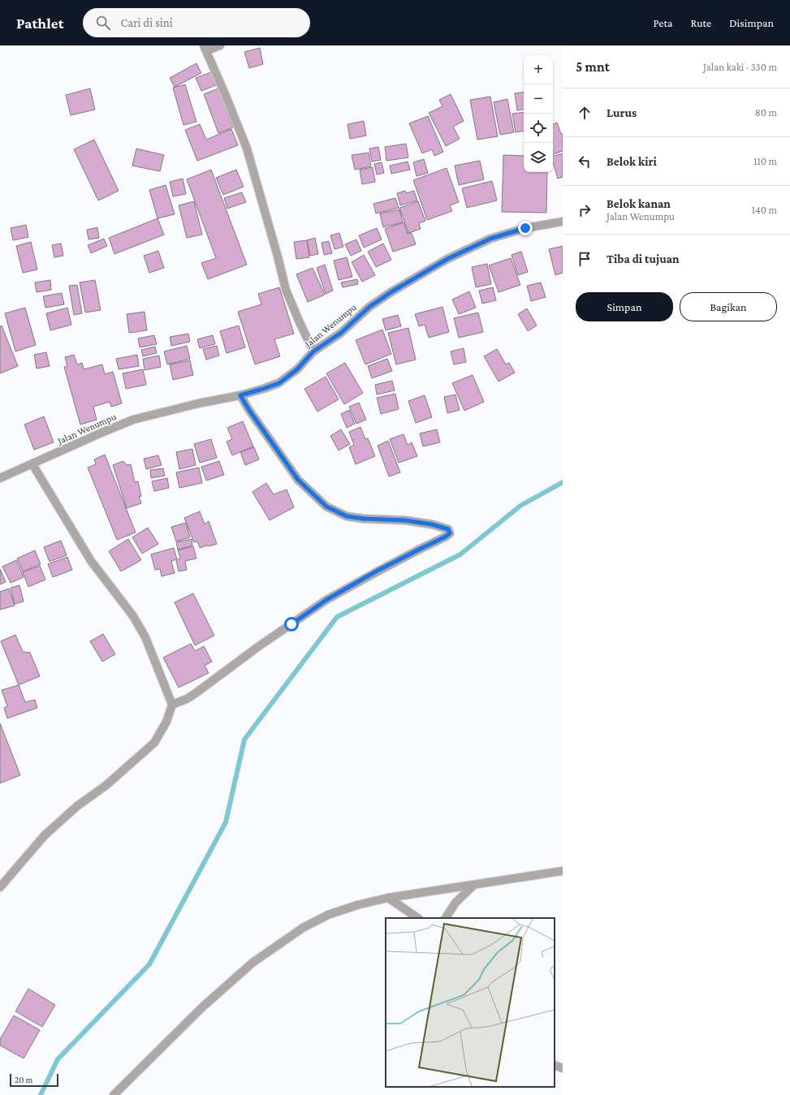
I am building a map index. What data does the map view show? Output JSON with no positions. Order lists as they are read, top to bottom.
{
  "streets": {
    "street": ["Jalan Wenumpu"]
  },
  "scale_bar": "20 m",
  "page": {
    "header": "Pathlet",
    "search": "Cari di sini",
    "nav": ["Peta", "Rute", "Disimpan"],
    "heading": ["5 mnt", "Jalan kaki · 330 m"],
    "map_buttons": ["+", "−"],
    "list": [
      ["Lurus", "80 m"],
      ["Belok kiri", "110 m"],
      ["Belok kanan", "Jalan Wenumpu", "140 m"],
      "Tiba di tujuan"
    ],
    "buttons": ["Simpan", "Bagikan"],
    "scale": "20 m"
  }
}
